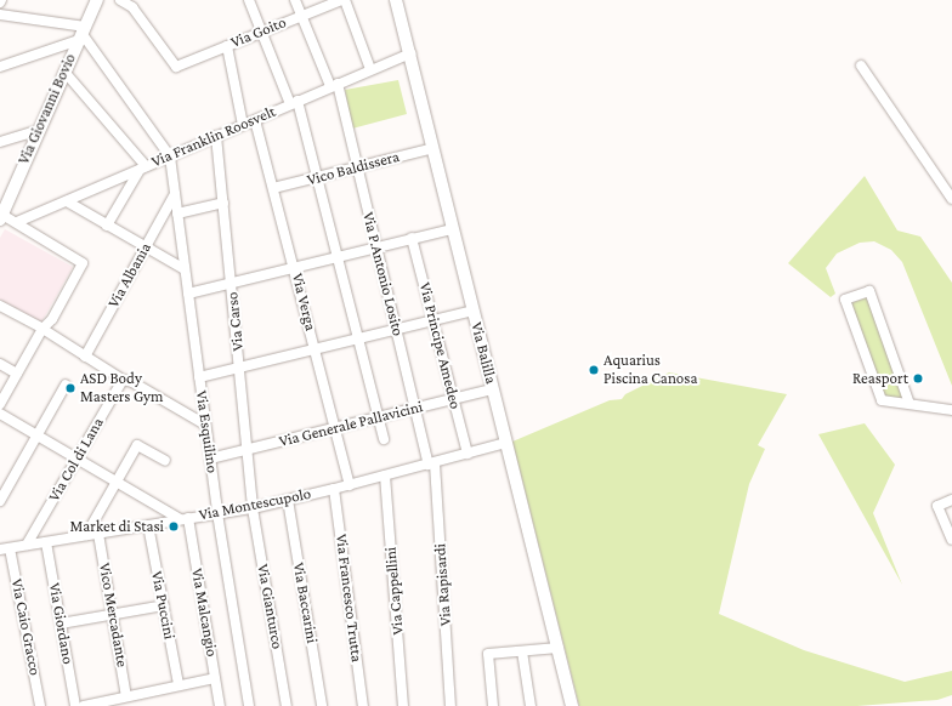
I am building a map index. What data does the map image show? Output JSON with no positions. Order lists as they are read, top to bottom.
{
  "streets": {
    "street": [
      "Via Goito",
      "Via Giovanni Bovio",
      "Via Franklin Roosvelt",
      "Vico Baldissera",
      "Via P.Antonio Losito",
      "Via Albania",
      "Via Verga",
      "Via Carso",
      "Via Principe Amedeo",
      "Via Balilla",
      "Via Generale Pallavicini",
      "Via Esquilino",
      "Via Col di Lana",
      "Via Montescupolo",
      "Via Rapisardi",
      "Via Cappellini",
      "Via Francesco Trutta",
      "Via Baccarini",
      "Via Puccini",
      "Via Gianturco",
      "Via Malcangio",
      "Vico Mercadante",
      "Via Giordano",
      "Via Caio Gracco"
    ]
  },
  "crossings": [
    ["Via Goito", "Via P.Antonio Losito"],
    ["Via Franklin Roosvelt", "Via P.Antonio Losito"],
    ["Via Franklin Roosvelt", "Via Verga"],
    ["Via Franklin Roosvelt", "Via Carso"],
    ["Via Franklin Roosvelt", "Via Balilla"],
    ["Via Franklin Roosvelt", "Via Esquilino"],
    ["Vico Baldissera", "Via P.Antonio Losito"],
    ["Vico Baldissera", "Via Verga"],
    ["Vico Baldissera", "Via Balilla"],
    ["Via P.Antonio Losito", "Via Generale Pallavicini"],
    ["Via P.Antonio Losito", "Via Montescupolo"],
    ["Via P.Antonio Losito", "Via Rapisardi"],
    ["Via Albania", "Via Esquilino"],
    ["Via Verga", "Via Generale Pallavicini"],
    ["Via Verga", "Via Montescupolo"],
    ["Via Carso", "Via Generale Pallavicini"],
    ["Via Carso", "Via Montescupolo"],
    ["Via Carso", "Via Gianturco"],
    ["Via Principe Amedeo", "Via Generale Pallavicini"],
    ["Via Principe Amedeo", "Via Montescupolo"],
    ["Via Balilla", "Via Generale Pallavicini"],
    ["Via Balilla", "Via Montescupolo"],
    ["Via Generale Pallavicini", "Via Esquilino"],
    ["Via Esquilino", "Via Montescupolo"],
    ["Via Col di Lana", "Via Montescupolo"],
    ["Via Montescupolo", "Via Rapisardi"],
    ["Via Montescupolo", "Via Cappellini"],
    ["Via Montescupolo", "Via Francesco Trutta"],
    ["Via Montescupolo", "Via Baccarini"],
    ["Via Montescupolo", "Via Puccini"],
    ["Via Montescupolo", "Via Gianturco"],
    ["Via Montescupolo", "Via Malcangio"],
    ["Via Montescupolo", "Vico Mercadante"],
    ["Via Montescupolo", "Via Giordano"],
    ["Via Montescupolo", "Via Caio Gracco"]
  ],
  "places": [
    "Aquarius Piscina Canosa",
    "Reasport",
    "ASD Body Masters Gym",
    "Market di Stasi"
  ]
}
